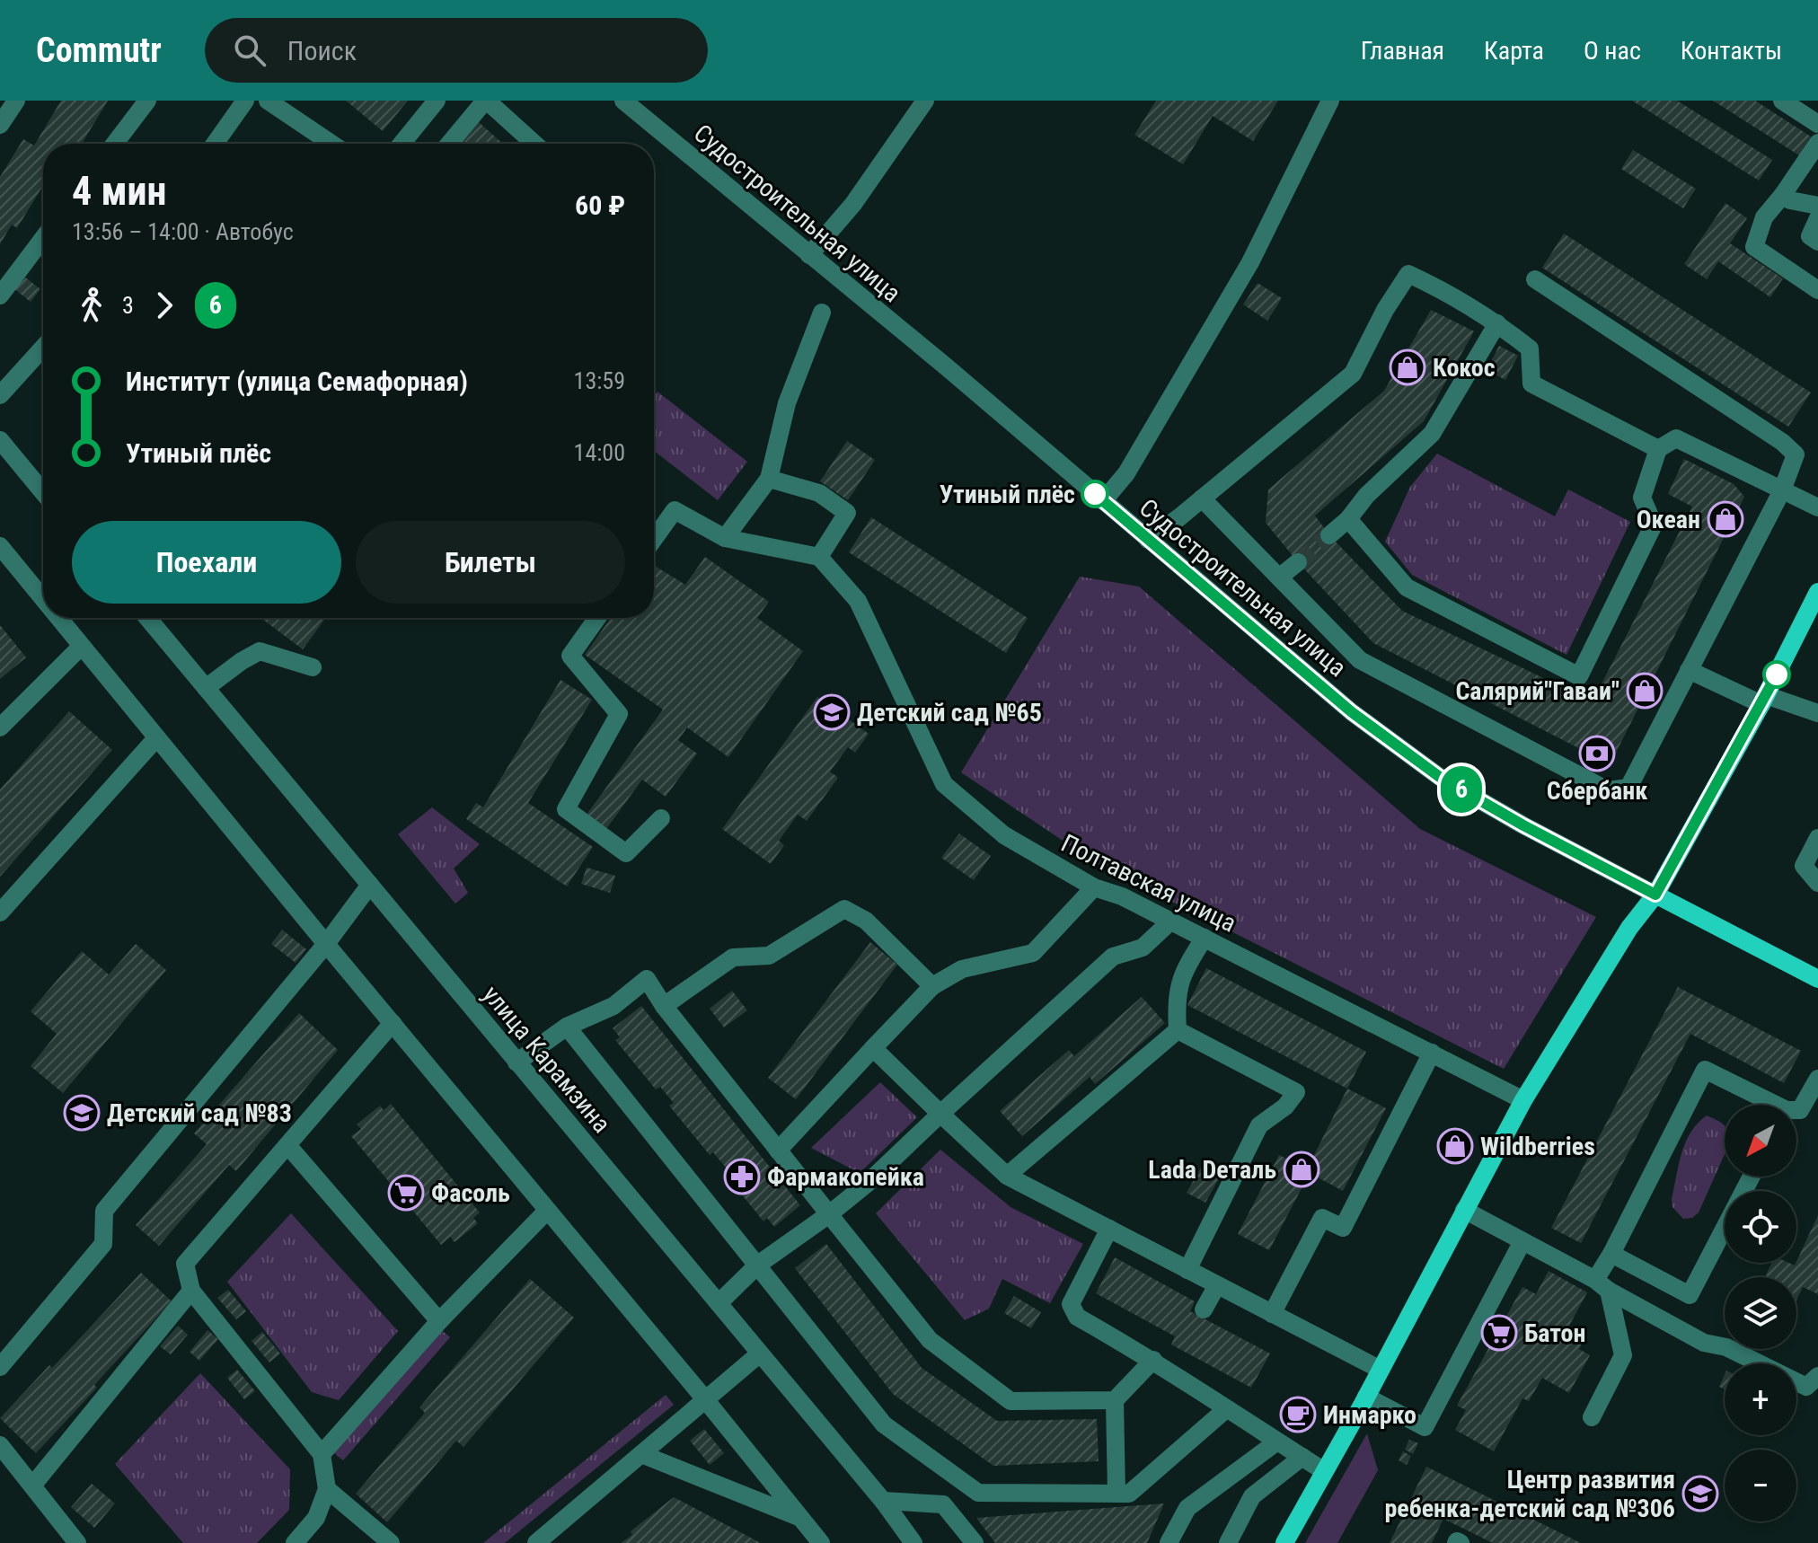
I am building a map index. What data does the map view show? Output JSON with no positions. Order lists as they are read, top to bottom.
{
  "streets": {
    "main road": ["Судостроительная улица"],
    "street": ["Полтавская улица", "улица Карамзина"]
  },
  "places": {
    "shop": [
      "Кокос",
      "Океан",
      "Салярий\"Гаваи\"",
      "Wildberries",
      "Lada Dеталь"
    ],
    "other": ["Утиный плёс"],
    "school or university": ["Детский сад №65", "Детский сад №83", "Центр развития ребенка-детский сад №306"],
    "bank": ["Сбербанк"],
    "pharmacy": ["Фармакопейка"],
    "supermarket": ["Фасоль", "Батон"],
    "cafe": ["Инмарко"]
  },
  "lines": ["bus line 6"],
  "north": "bottom left",
  "page": {
    "header": "Commutr",
    "search": "Поиск",
    "nav": [
      "Главная",
      "Карта",
      "О нас",
      "Контакты"
    ],
    "on_map": "6",
    "heading": ["4 мин", "13:56 – 14:00 · Автобус", "60 ₽"],
    "legs": ["3", "6"],
    "list": [
      {
        "name": "Институт (улица Семафорная)",
        "value": "13:59"
      },
      {
        "name": "Утиный плёс",
        "value": "14:00"
      }
    ],
    "buttons": ["Поехали", "Билеты"],
    "map_buttons": ["+", "−"]
  }
}
